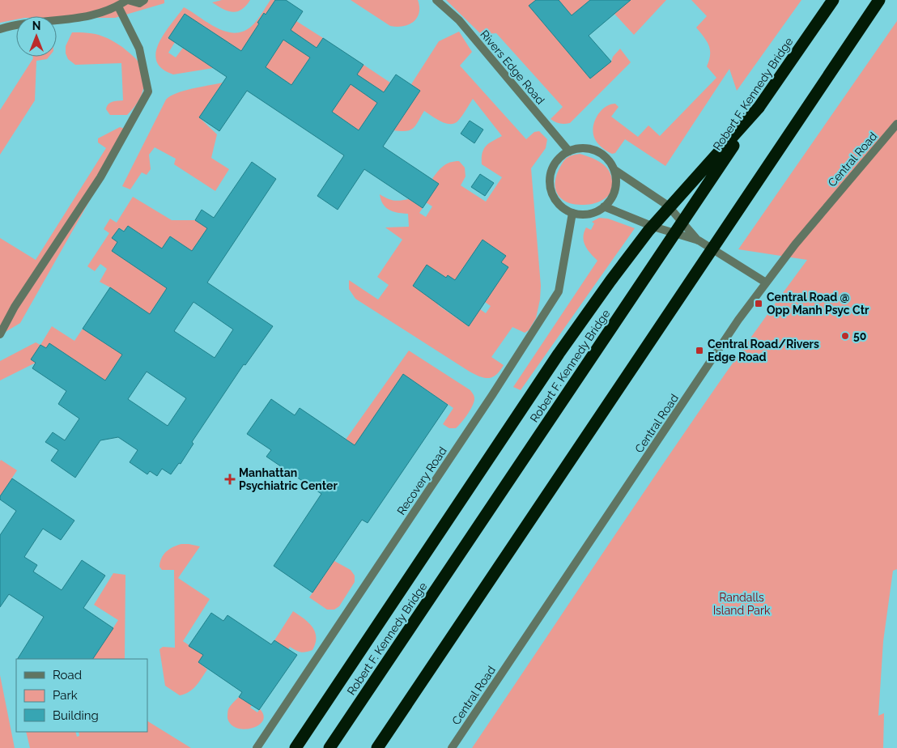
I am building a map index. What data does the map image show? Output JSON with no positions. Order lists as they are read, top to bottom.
{
  "streets": {
    "highway": ["Robert F. Kennedy Bridge"],
    "street": ["Rivers Edge Road", "Central Road", "Recovery Road"]
  },
  "crossings": [
    ["Rivers Edge Road", "Recovery Road"]
  ],
  "parks": ["Randalls Island Park"],
  "places": {
    "transit": ["Central Road @ Opp Manh Psyc Ctr", "Central Road/Rivers Edge Road"],
    "other": ["50"],
    "health": ["Manhattan Psychiatric Center"]
  },
  "legend": ["Road", "Park", "Building"],
  "north": "top"
}
